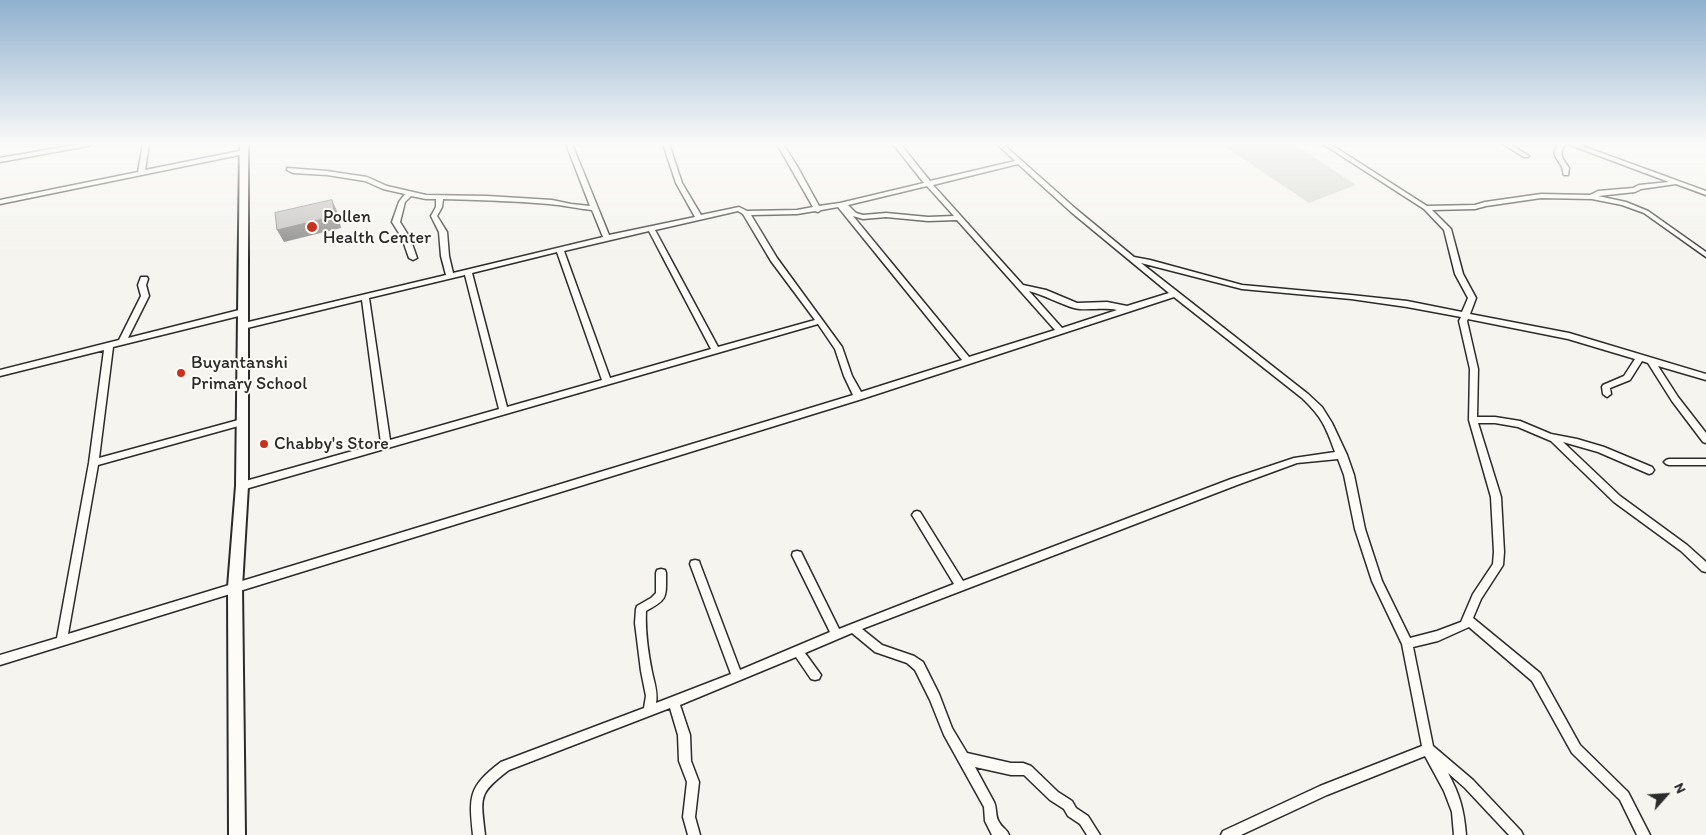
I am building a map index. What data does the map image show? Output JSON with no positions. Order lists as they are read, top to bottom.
{
  "places": ["Pollen Health Center", "Buyantanshi Primary School", "Chabby's Store"],
  "north": "top right"
}
